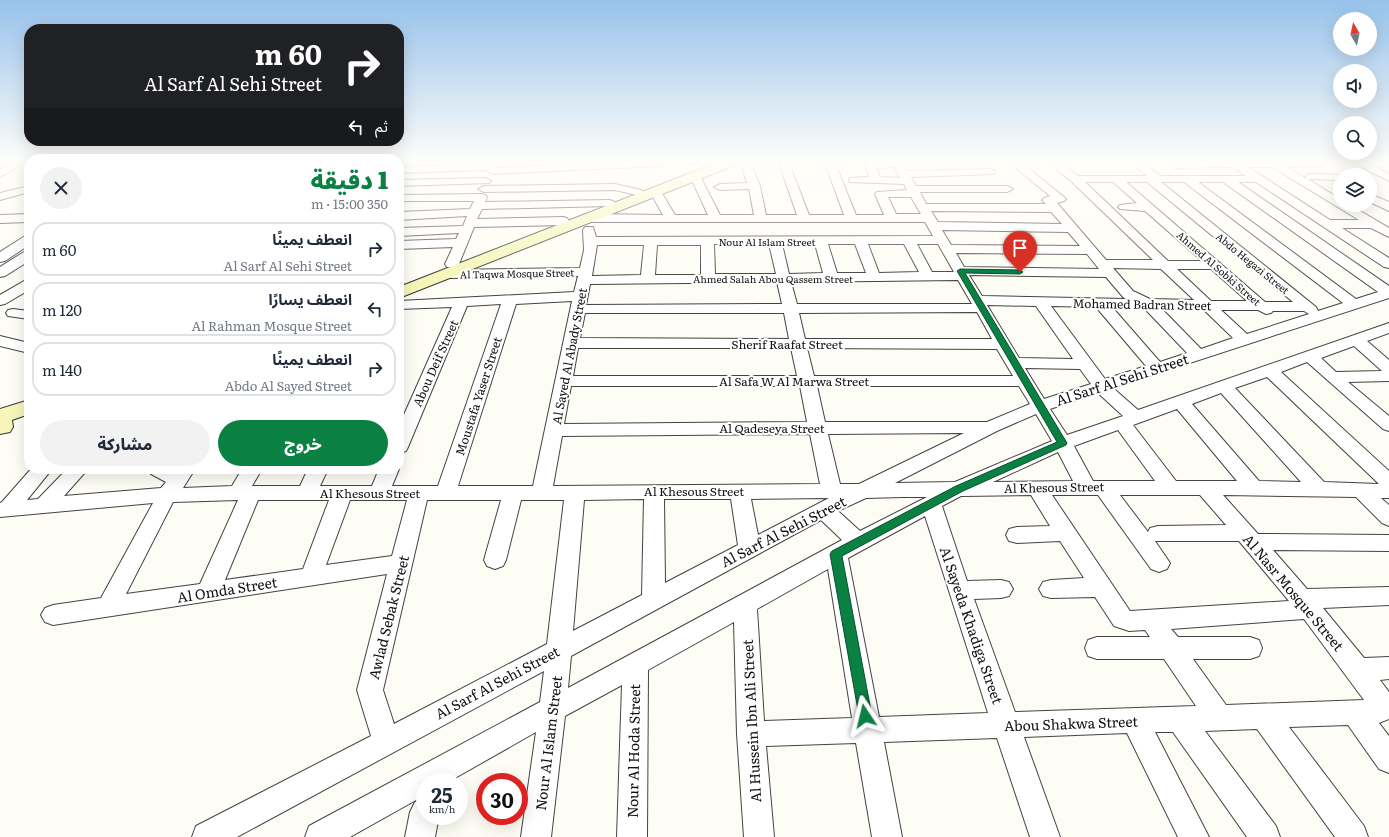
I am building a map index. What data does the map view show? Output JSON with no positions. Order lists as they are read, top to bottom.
{
  "streets": {
    "street": [
      "Nour Al Islam Street",
      "Abdo Hegazi Street",
      "Ahmed Al Sobki Street",
      "Al Taqwa Mosque Street",
      "Ahmed Salah Abou Qassem Street",
      "Mohamed Badran Street",
      "Sherif Raafat Street",
      "Al Sayed Al Abady Street",
      "Abou Deif Street",
      "Al Sarf Al Sehi Street",
      "Al Safa W Al Marwa Street",
      "Moustafa Yaser Street",
      "Al Qadeseya Street",
      "Al Khesous Street",
      "Al Omda Street",
      "Al Nasr Mosque Street",
      "Awlad Sebak Street",
      "Al Sayeda Khadiga Street",
      "Al Hussein Ibn Ali Street",
      "Abou Shakwa Street",
      "Nour Al Hoda Street"
    ]
  },
  "crossings": [
    ["Nour Al Islam Street", "Al Sayed Al Abady Street"],
    ["Nour Al Islam Street", "Al Sarf Al Sehi Street"],
    ["Nour Al Islam Street", "Al Khesous Street"],
    ["Abdo Hegazi Street", "Mohamed Badran Street"],
    ["Abdo Hegazi Street", "Al Sarf Al Sehi Street"],
    ["Ahmed Al Sobki Street", "Ahmed Salah Abou Qassem Street"],
    ["Ahmed Al Sobki Street", "Mohamed Badran Street"],
    ["Ahmed Al Sobki Street", "Al Sarf Al Sehi Street"],
    ["Al Taqwa Mosque Street", "Ahmed Salah Abou Qassem Street"],
    ["Al Taqwa Mosque Street", "Al Sayed Al Abady Street"],
    ["Ahmed Salah Abou Qassem Street", "Al Sayed Al Abady Street"],
    ["Mohamed Badran Street", "Al Sayed Al Abady Street"],
    ["Mohamed Badran Street", "Abou Deif Street"],
    ["Mohamed Badran Street", "Al Sarf Al Sehi Street"],
    ["Mohamed Badran Street", "Moustafa Yaser Street"],
    ["Sherif Raafat Street", "Al Sayed Al Abady Street"],
    ["Al Sayed Al Abady Street", "Al Safa W Al Marwa Street"],
    ["Al Sayed Al Abady Street", "Al Qadeseya Street"],
    ["Al Sayed Al Abady Street", "Al Khesous Street"],
    ["Al Sarf Al Sehi Street", "Al Qadeseya Street"],
    ["Al Sarf Al Sehi Street", "Al Khesous Street"],
    ["Al Sarf Al Sehi Street", "Awlad Sebak Street"],
    ["Moustafa Yaser Street", "Al Khesous Street"],
    ["Al Khesous Street", "Al Nasr Mosque Street"],
    ["Al Khesous Street", "Awlad Sebak Street"],
    ["Al Omda Street", "Awlad Sebak Street"],
    ["Al Nasr Mosque Street", "Abou Shakwa Street"],
    ["Al Sayeda Khadiga Street", "Abou Shakwa Street"],
    ["Al Hussein Ibn Ali Street", "Abou Shakwa Street"]
  ],
  "north": "top",
  "page": {
    "turn": ["60 m", "Al Sarf Al Sehi Street"],
    "then": "ثم",
    "heading": ["1 دقيقة", "350 m · 15:00"],
    "list": [
      {
        "name": "انعطف يمينًا",
        "note": "Al Sarf Al Sehi Street",
        "value": "60 m"
      },
      {
        "name": "انعطف يسارًا",
        "note": "Al Rahman Mosque Street",
        "value": "120 m"
      },
      {
        "name": "انعطف يمينًا",
        "note": "Abdo Al Sayed Street",
        "value": "140 m"
      }
    ],
    "buttons": ["خروج", "مشاركة"],
    "speed": "25 km/h",
    "limit": "30"
  }
}
